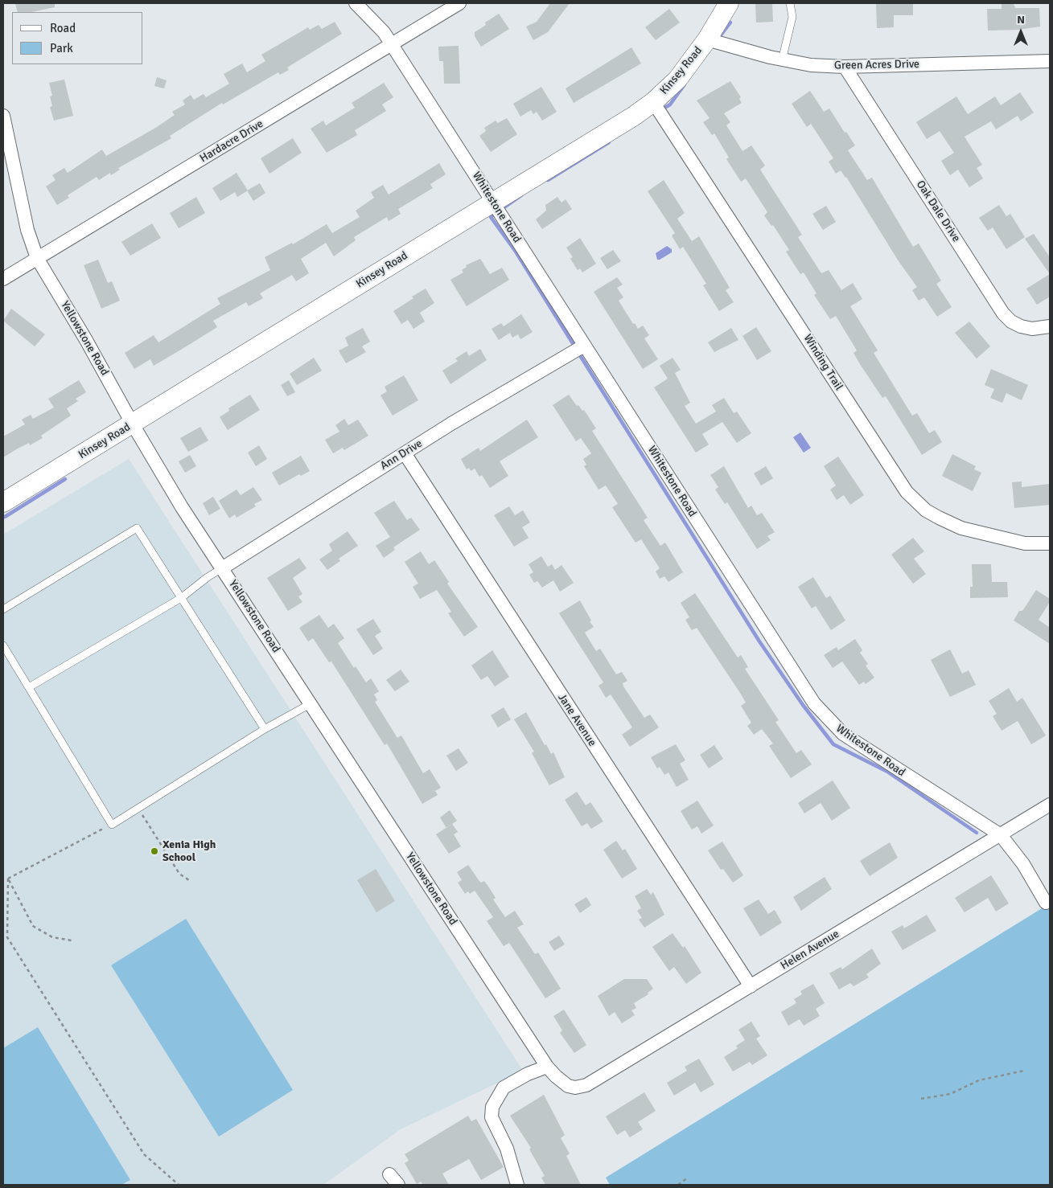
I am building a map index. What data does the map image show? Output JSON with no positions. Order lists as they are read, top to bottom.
{
  "streets": {
    "street": [
      "Green Acres Drive",
      "Kinsey Road",
      "Hardacre Drive",
      "Whitestone Road",
      "Oak Dale Drive",
      "Yellowstone Road",
      "Winding Trail",
      "Ann Drive",
      "Jane Avenue",
      "Helen Avenue"
    ]
  },
  "crossings": [
    ["Green Acres Drive", "Kinsey Road"],
    ["Green Acres Drive", "Oak Dale Drive"],
    ["Kinsey Road", "Whitestone Road"],
    ["Kinsey Road", "Yellowstone Road"],
    ["Kinsey Road", "Winding Trail"],
    ["Hardacre Drive", "Whitestone Road"],
    ["Hardacre Drive", "Yellowstone Road"],
    ["Whitestone Road", "Ann Drive"],
    ["Whitestone Road", "Helen Avenue"],
    ["Yellowstone Road", "Ann Drive"],
    ["Yellowstone Road", "Helen Avenue"],
    ["Ann Drive", "Jane Avenue"],
    ["Jane Avenue", "Helen Avenue"]
  ],
  "places": ["Xenia High School"],
  "legend": ["Road", "Park"],
  "north": "top"
}
